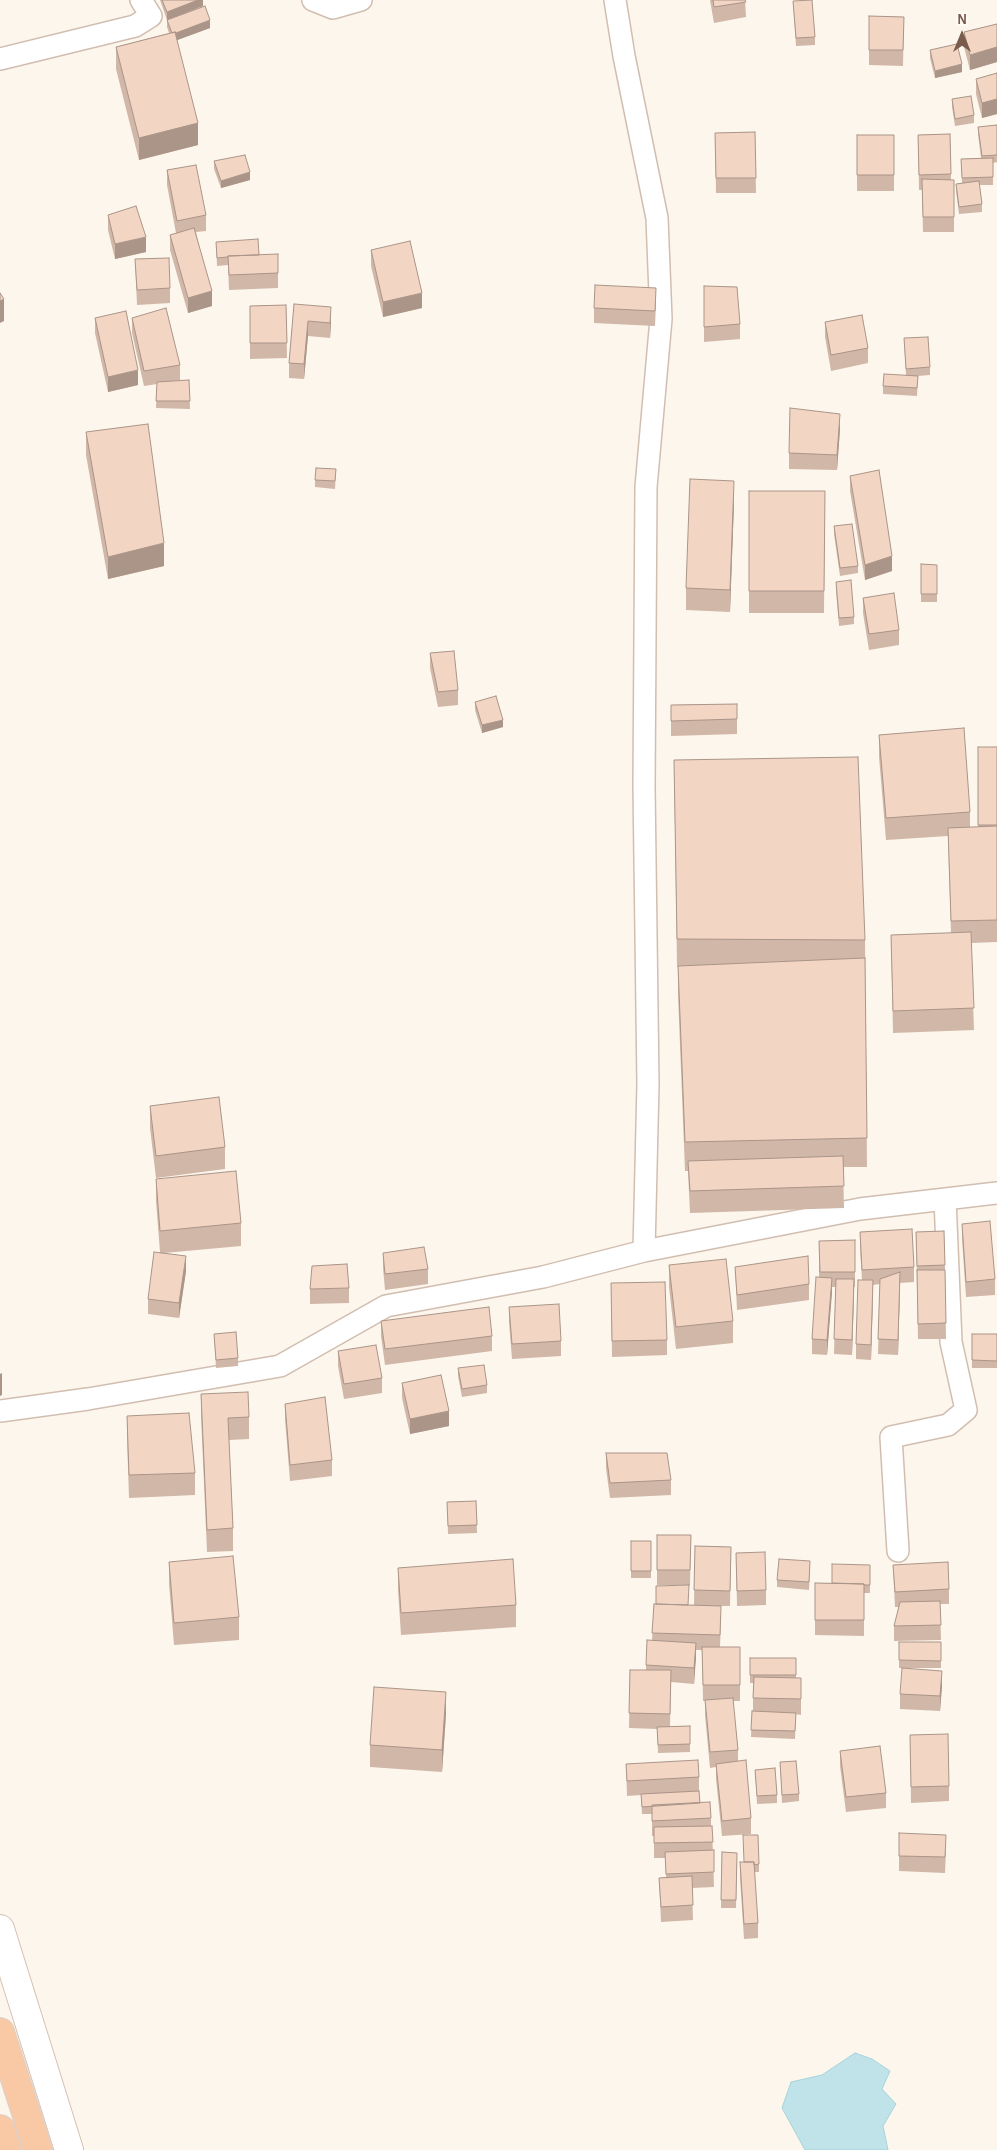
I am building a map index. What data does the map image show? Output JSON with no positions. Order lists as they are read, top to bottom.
{
  "north": "top"
}
